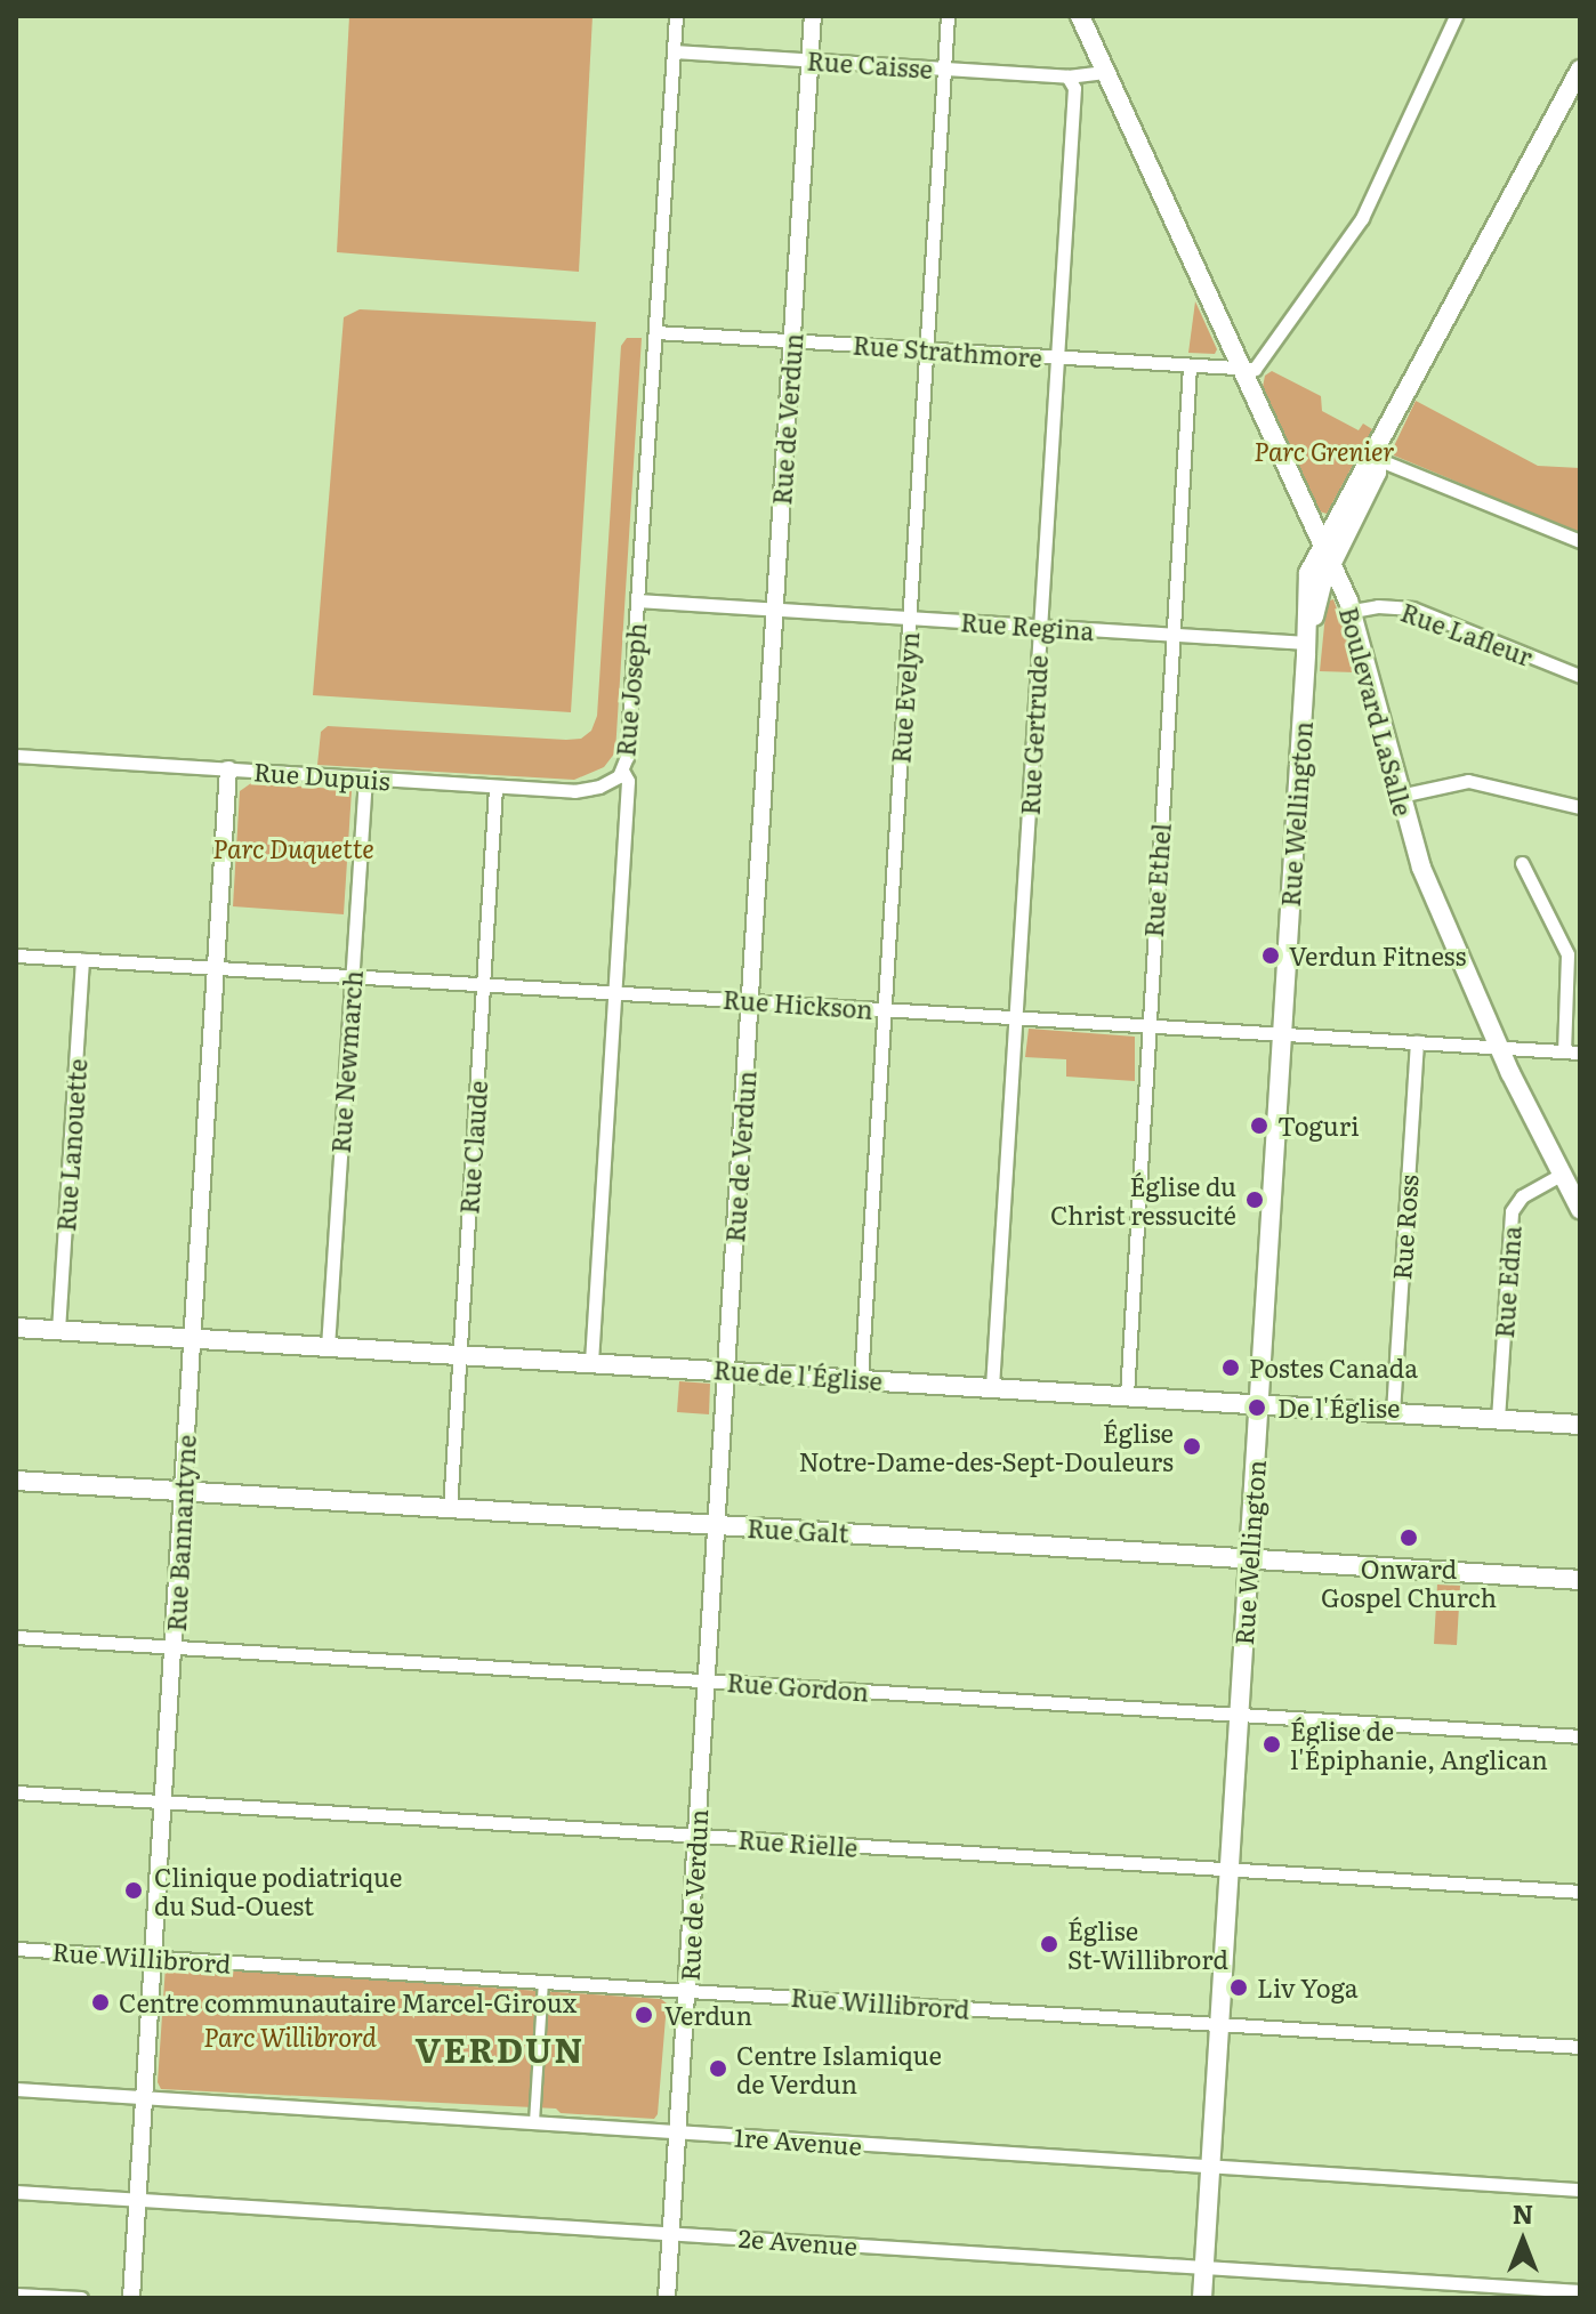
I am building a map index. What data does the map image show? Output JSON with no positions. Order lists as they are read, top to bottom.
{
  "streets": {
    "main road": [
      "Boulevard LaSalle",
      "Rue Wellington",
      "Rue de l'Église",
      "Rue Galt"
    ],
    "street": [
      "Rue Caisse",
      "Rue Strathmore",
      "Rue de Verdun",
      "Rue Regina",
      "Rue Lafleur",
      "Rue Joseph",
      "Rue Evelyn",
      "Rue Gertrude",
      "Rue Dupuis",
      "Rue Ethel",
      "Rue Hickson",
      "Rue Newmarch",
      "Rue Lanouette",
      "Rue Claude",
      "Rue Ross",
      "Rue Edna",
      "Rue Bannantyne",
      "Rue Gordon",
      "Rue Rielle",
      "Rue Willibrord",
      "1re Avenue",
      "2e Avenue"
    ]
  },
  "crossings": [
    ["Rue Caisse", "Rue de Verdun"],
    ["Rue Caisse", "Rue Joseph"],
    ["Rue Caisse", "Rue Evelyn"],
    ["Rue Caisse", "Boulevard LaSalle"],
    ["Rue Caisse", "Rue Gertrude"],
    ["Rue Strathmore", "Rue de Verdun"],
    ["Rue Strathmore", "Rue Joseph"],
    ["Rue Strathmore", "Rue Evelyn"],
    ["Rue Strathmore", "Boulevard LaSalle"],
    ["Rue Strathmore", "Rue Gertrude"],
    ["Rue Strathmore", "Rue Ethel"],
    ["Rue de Verdun", "Rue Regina"],
    ["Rue de Verdun", "Rue Hickson"],
    ["Rue de Verdun", "Rue de l'Église"],
    ["Rue de Verdun", "Rue Galt"],
    ["Rue de Verdun", "Rue Gordon"],
    ["Rue de Verdun", "Rue Rielle"],
    ["Rue de Verdun", "Rue Willibrord"],
    ["Rue de Verdun", "1re Avenue"],
    ["Rue de Verdun", "2e Avenue"],
    ["Rue Regina", "Rue Joseph"],
    ["Rue Regina", "Rue Evelyn"],
    ["Rue Regina", "Rue Gertrude"],
    ["Rue Regina", "Rue Wellington"],
    ["Rue Regina", "Rue Ethel"],
    ["Rue Lafleur", "Boulevard LaSalle"],
    ["Rue Joseph", "Rue Dupuis"],
    ["Rue Joseph", "Rue Hickson"],
    ["Rue Joseph", "Rue de l'Église"],
    ["Rue Evelyn", "Rue Hickson"],
    ["Rue Evelyn", "Rue de l'Église"],
    ["Boulevard LaSalle", "Rue Wellington"],
    ["Boulevard LaSalle", "Rue Hickson"],
    ["Boulevard LaSalle", "Rue Edna"],
    ["Rue Gertrude", "Rue Hickson"],
    ["Rue Gertrude", "Rue de l'Église"],
    ["Rue Dupuis", "Rue Newmarch"],
    ["Rue Dupuis", "Rue Claude"],
    ["Rue Dupuis", "Rue Bannantyne"],
    ["Rue Wellington", "Rue Hickson"],
    ["Rue Wellington", "Rue de l'Église"],
    ["Rue Wellington", "Rue Galt"],
    ["Rue Wellington", "Rue Gordon"],
    ["Rue Wellington", "Rue Rielle"],
    ["Rue Wellington", "Rue Willibrord"],
    ["Rue Wellington", "1re Avenue"],
    ["Rue Wellington", "2e Avenue"],
    ["Rue Ethel", "Rue Hickson"],
    ["Rue Ethel", "Rue de l'Église"],
    ["Rue Hickson", "Rue Newmarch"],
    ["Rue Hickson", "Rue Lanouette"],
    ["Rue Hickson", "Rue Claude"],
    ["Rue Hickson", "Rue Ross"],
    ["Rue Hickson", "Rue Bannantyne"],
    ["Rue Newmarch", "Rue de l'Église"],
    ["Rue Lanouette", "Rue de l'Église"],
    ["Rue Claude", "Rue de l'Église"],
    ["Rue Claude", "Rue Galt"],
    ["Rue Ross", "Rue de l'Église"],
    ["Rue Edna", "Rue de l'Église"],
    ["Rue de l'Église", "Rue Bannantyne"],
    ["Rue Galt", "Rue Bannantyne"],
    ["Rue Bannantyne", "Rue Gordon"],
    ["Rue Bannantyne", "Rue Rielle"],
    ["Rue Bannantyne", "Rue Willibrord"],
    ["Rue Bannantyne", "1re Avenue"],
    ["Rue Bannantyne", "2e Avenue"]
  ],
  "districts": ["VERDUN"],
  "parks": ["Parc Grenier", "Parc Duquette", "Parc Willibrord"],
  "places": [
    "Verdun Fitness",
    "Toguri",
    "Église du Christ ressucité",
    "Postes Canada",
    "De l'Église",
    "Église Notre-Dame-des-Sept-Douleurs",
    "Onward Gospel Church",
    "Église de l'Épiphanie, Anglican",
    "Clinique podiatrique du Sud-Ouest",
    "Église St-Willibrord",
    "Liv Yoga",
    "Centre communautaire Marcel-Giroux",
    "Verdun",
    "Centre Islamique de Verdun"
  ],
  "north": "top"
}
